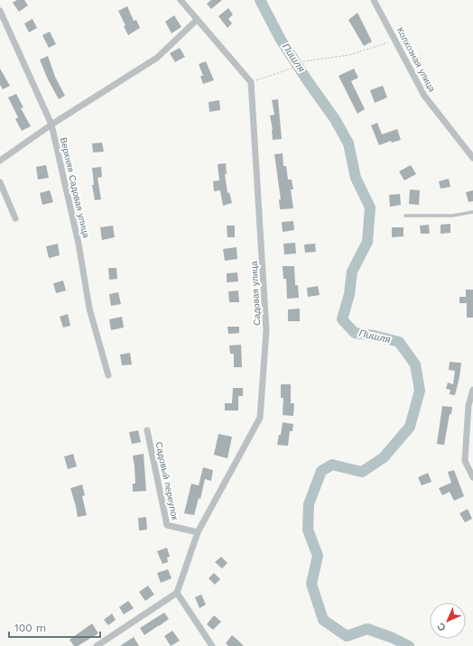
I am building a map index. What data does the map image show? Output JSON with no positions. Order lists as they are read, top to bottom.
{
  "streets": {
    "street": [
      "Колхозная улица",
      "Верхняя Садовая улица",
      "Садовая улица",
      "Садовый переулок"
    ]
  },
  "crossings": [
    ["Садовая улица", "Садовый переулок"]
  ],
  "water": ["Пишля"],
  "scale_bar": "100 m",
  "north": "bottom left"
}
